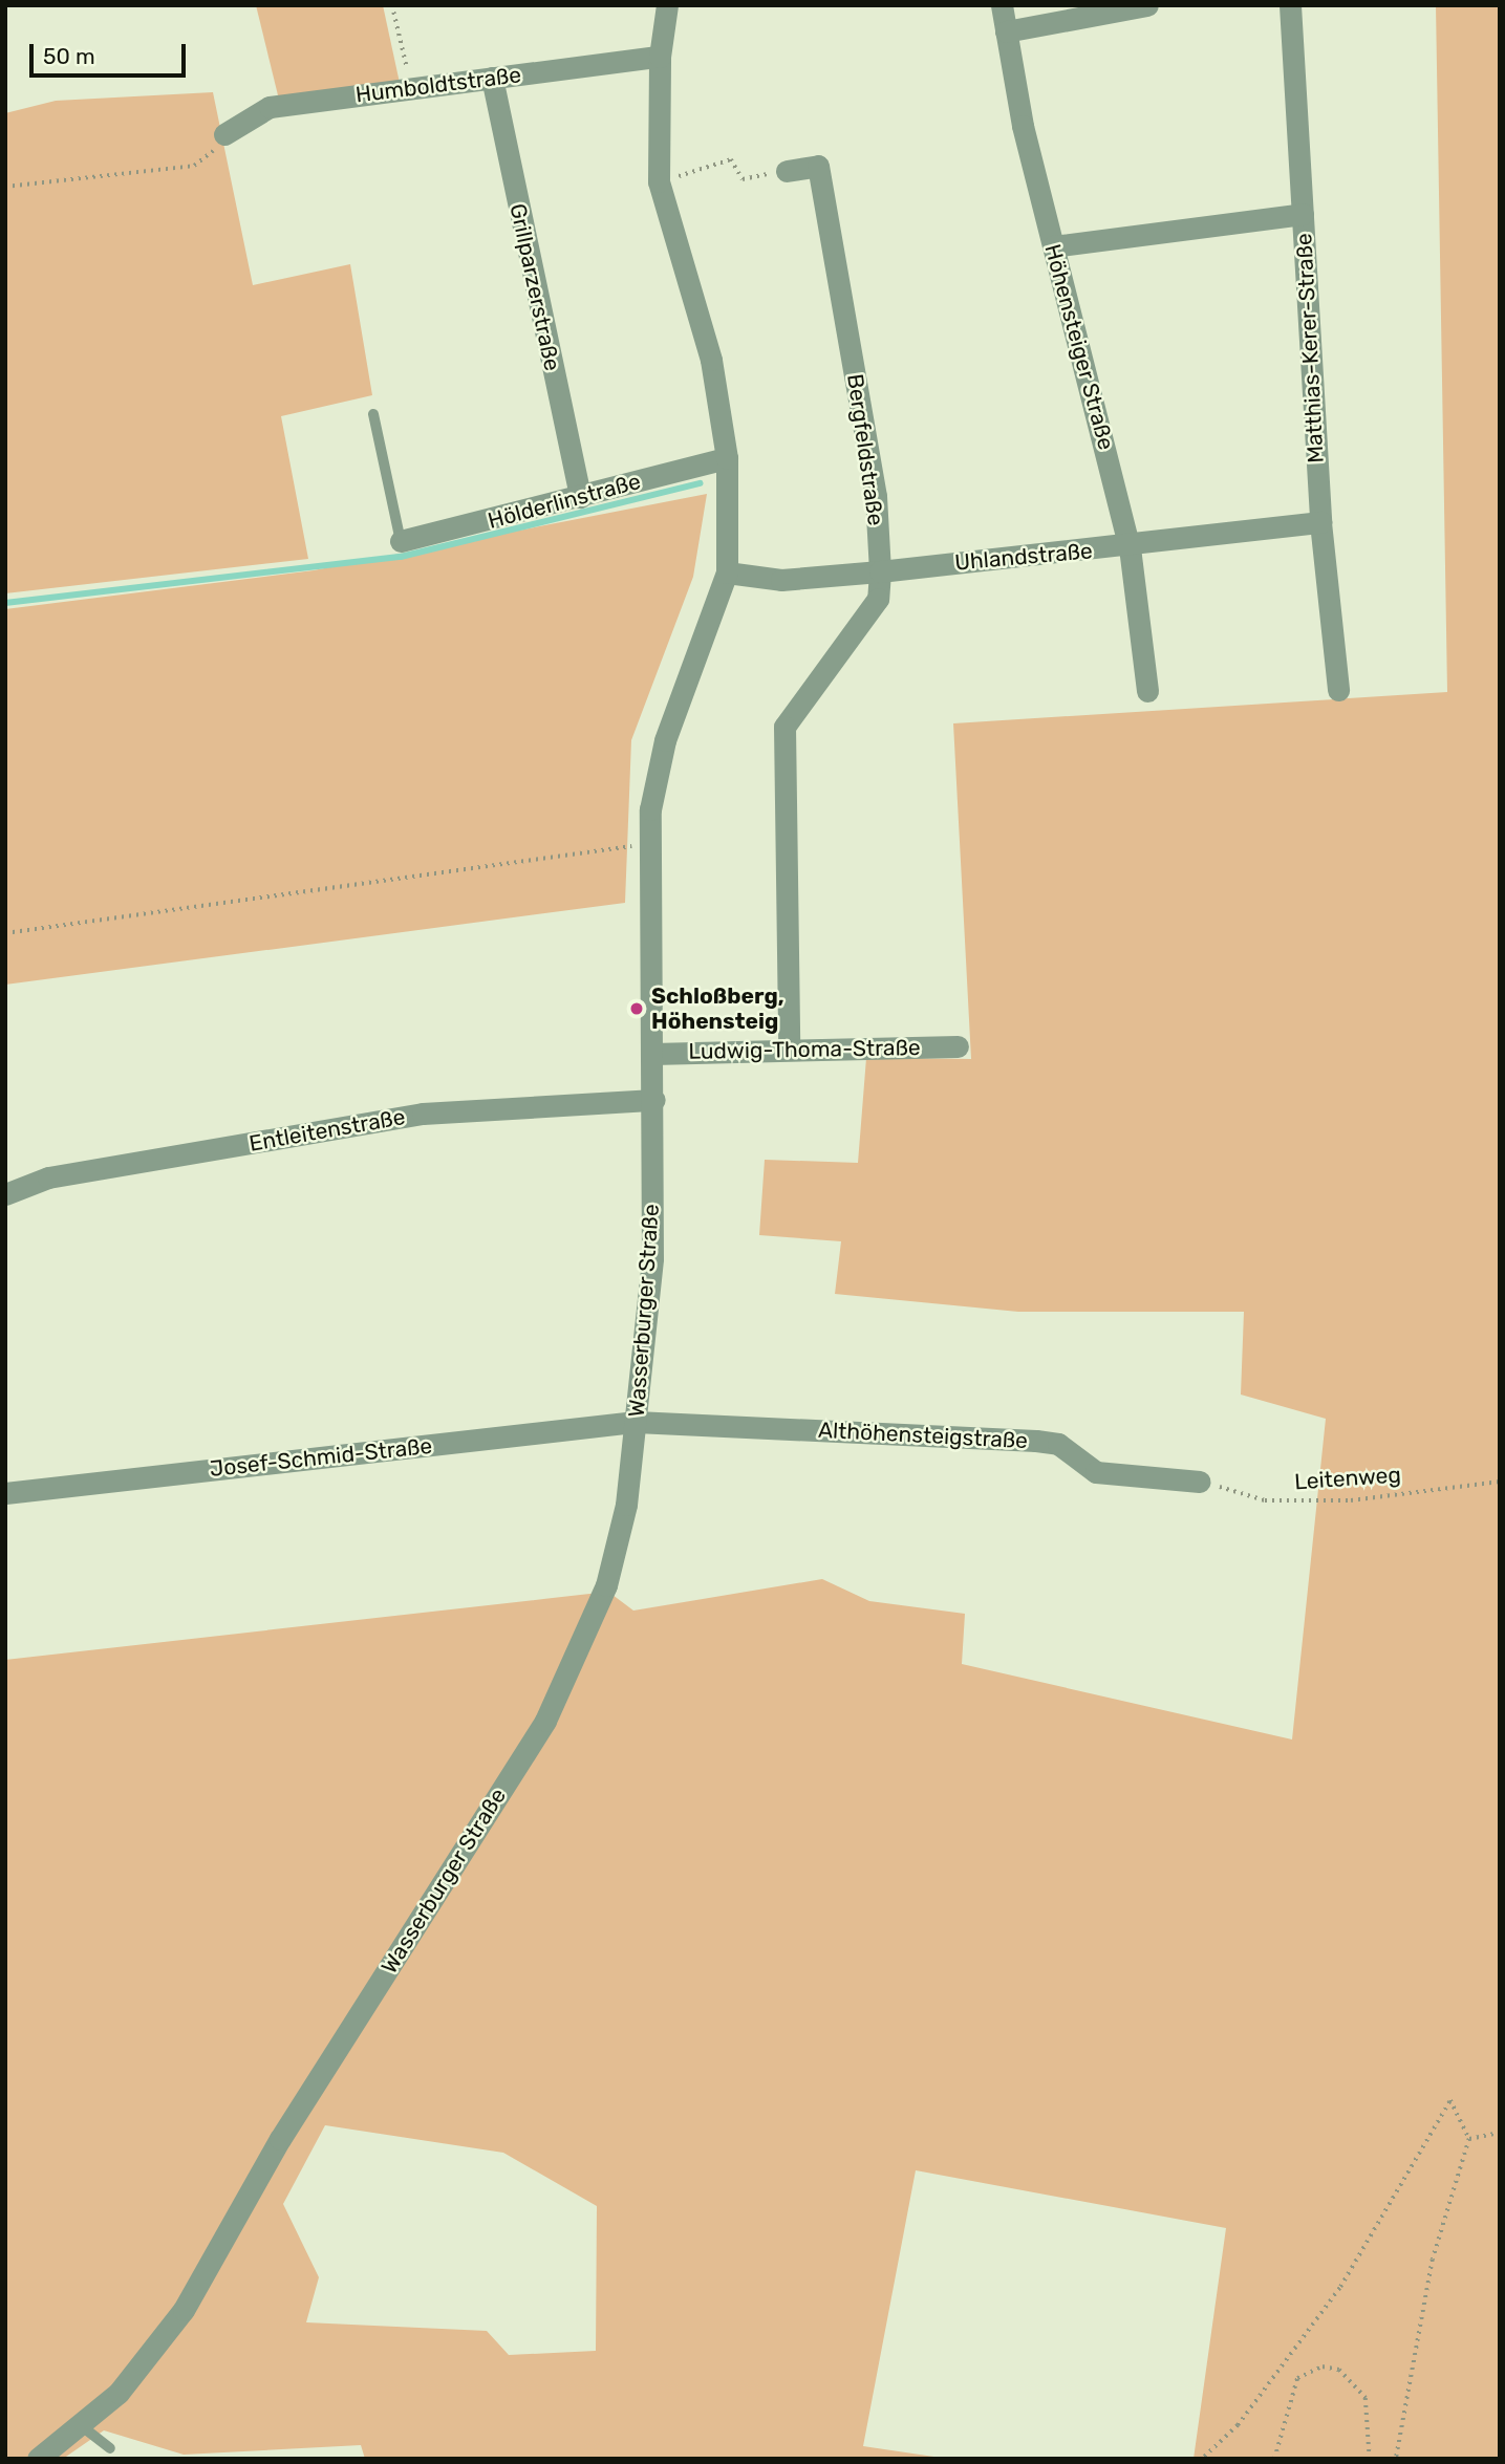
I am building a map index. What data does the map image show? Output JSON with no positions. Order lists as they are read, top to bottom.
{
  "streets": {
    "street": [
      "Humboldtstraße",
      "Grillparzerstraße",
      "Höhensteiger Straße",
      "Matthias-Kerer-Straße",
      "Bergfeldstraße",
      "Hölderlinstraße",
      "Uhlandstraße",
      "Ludwig-Thoma-Straße",
      "Entleitenstraße",
      "Wasserburger Straße",
      "Althöhensteigstraße",
      "Josef-Schmid-Straße"
    ],
    "path": ["Leitenweg"]
  },
  "crossings": [
    ["Humboldtstraße", "Grillparzerstraße"],
    ["Humboldtstraße", "Wasserburger Straße"],
    ["Grillparzerstraße", "Hölderlinstraße"],
    ["Höhensteiger Straße", "Uhlandstraße"],
    ["Matthias-Kerer-Straße", "Uhlandstraße"],
    ["Bergfeldstraße", "Uhlandstraße"],
    ["Bergfeldstraße", "Ludwig-Thoma-Straße"],
    ["Hölderlinstraße", "Wasserburger Straße"],
    ["Uhlandstraße", "Wasserburger Straße"],
    ["Ludwig-Thoma-Straße", "Wasserburger Straße"],
    ["Entleitenstraße", "Wasserburger Straße"],
    ["Wasserburger Straße", "Althöhensteigstraße"],
    ["Wasserburger Straße", "Josef-Schmid-Straße"],
    ["Althöhensteigstraße", "Josef-Schmid-Straße"],
    ["Althöhensteigstraße", "Leitenweg"]
  ],
  "places": ["Schloßberg, Höhensteig"],
  "scale_bar": "50 m"
}
